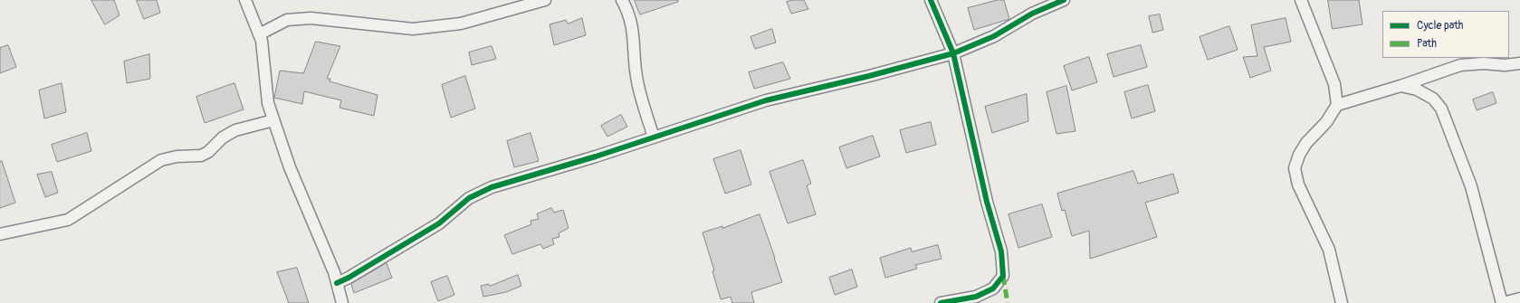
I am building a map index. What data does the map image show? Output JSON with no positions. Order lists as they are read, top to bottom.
{
  "legend": ["Cycle path", "Path"]
}
